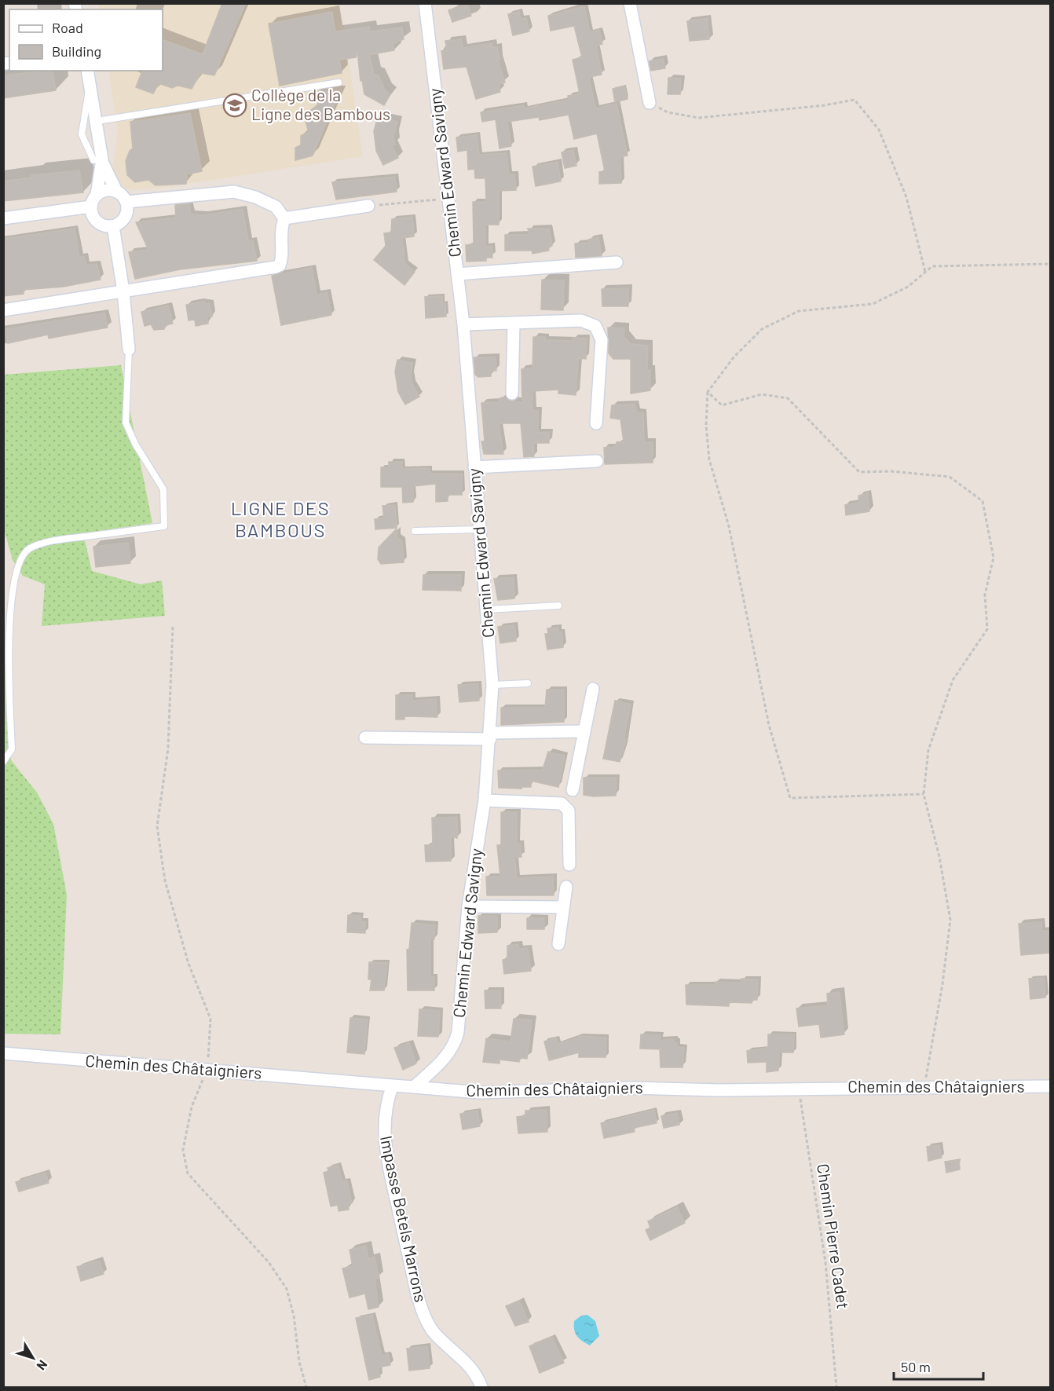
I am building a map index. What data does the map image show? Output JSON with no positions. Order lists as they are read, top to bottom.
{
  "streets": {
    "street": ["Chemin Edward Savigny", "Chemin des Châtaigniers", "Impasse Betels Marrons"],
    "path": ["Chemin Pierre Cadet"]
  },
  "crossings": [
    ["Chemin Edward Savigny", "Chemin des Châtaigniers"],
    ["Chemin des Châtaigniers", "Impasse Betels Marrons"],
    ["Chemin des Châtaigniers", "Chemin Pierre Cadet"]
  ],
  "districts": ["LIGNE DES BAMBOUS"],
  "places": {
    "school or university": ["Collège de la Ligne des Bambous"]
  },
  "legend": ["Road", "Building"],
  "scale_bar": "50 m",
  "north": "bottom right"
}
